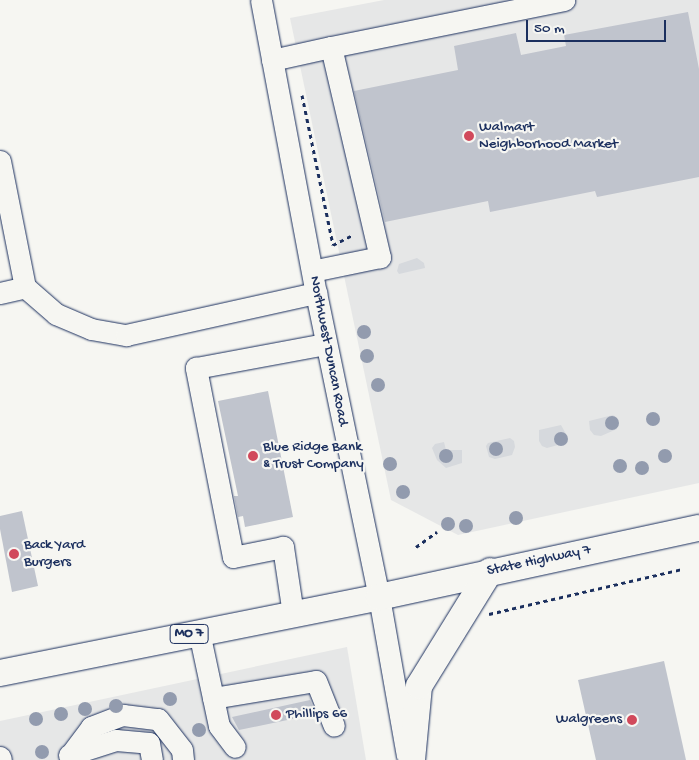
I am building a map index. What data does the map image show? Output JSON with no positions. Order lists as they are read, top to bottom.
{
  "streets": {
    "main road": ["State Highway 7", "MO 7"],
    "street": ["Northwest Duncan Road"]
  },
  "crossings": [
    ["Northwest Duncan Road", "State Highway 7"],
    ["Northwest Duncan Road", "MO 7"],
    ["State Highway 7", "MO 7"]
  ],
  "places": [
    "Walmart Neighborhood Market",
    "Blue Ridge Bank & Trust Company",
    "Back Yard Burgers",
    "Phillips 66",
    "Walgreens"
  ],
  "scale_bar": "50 m"
}
